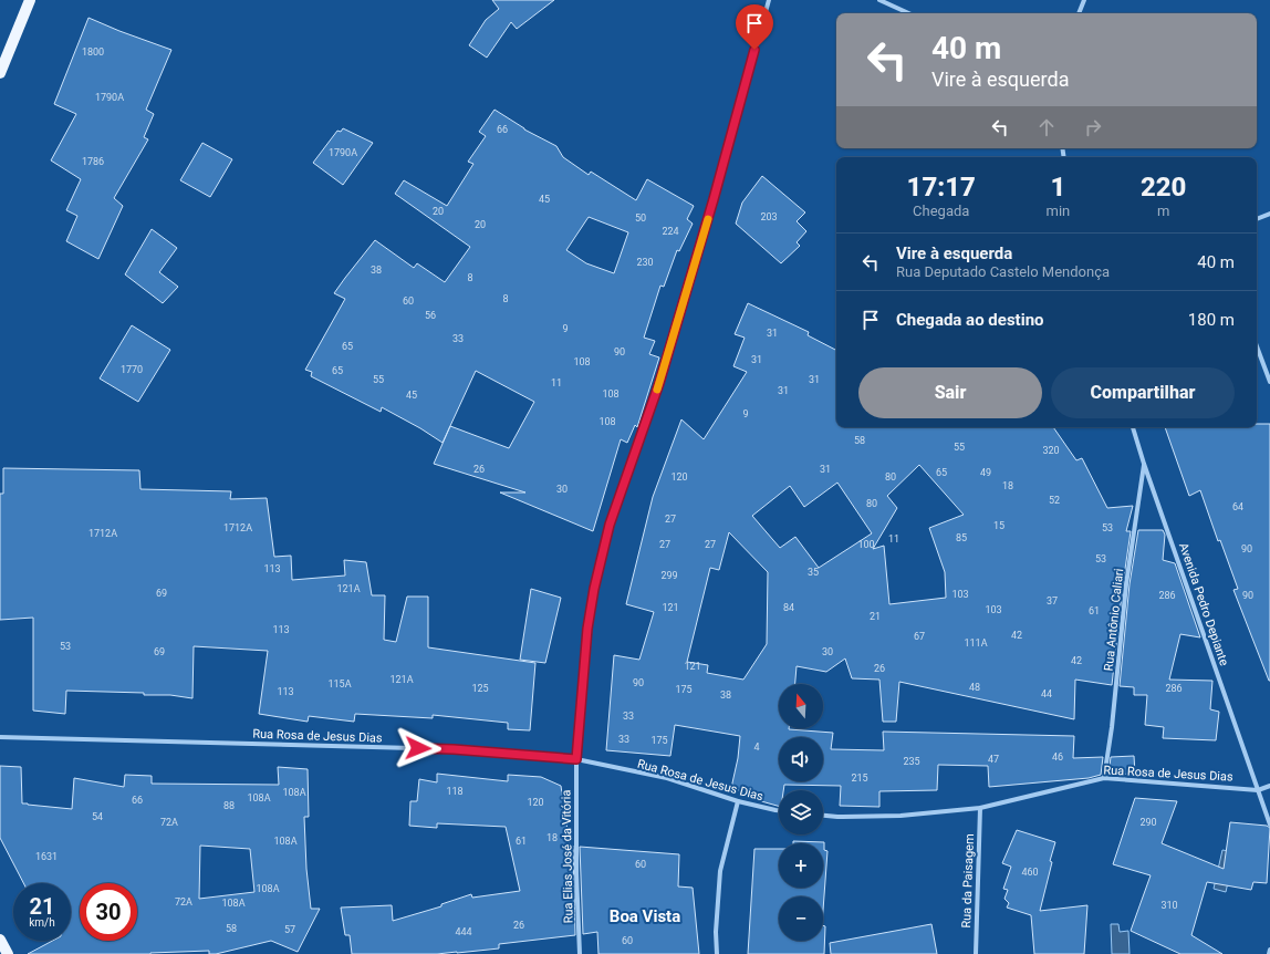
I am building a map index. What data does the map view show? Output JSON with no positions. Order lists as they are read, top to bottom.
{
  "streets": {
    "street": [
      "Avenida Pedro Depiante",
      "Rua Antônio Caliari",
      "Rua Rosa de Jesus Dias",
      "Rua Elias José da Vitória",
      "Rua da Paisagem"
    ]
  },
  "crossings": [
    ["Avenida Pedro Depiante", "Rua Antônio Caliari"],
    ["Avenida Pedro Depiante", "Rua Rosa de Jesus Dias"],
    ["Rua Antônio Caliari", "Rua Rosa de Jesus Dias"],
    ["Rua Rosa de Jesus Dias", "Rua Elias José da Vitória"],
    ["Rua Rosa de Jesus Dias", "Rua da Paisagem"]
  ],
  "districts": ["Boa Vista"],
  "house_numbers": [
    "1800",
    "1790A",
    "66",
    "1790A",
    "1786",
    "45",
    "20",
    "203",
    "50",
    "20",
    "224",
    "230",
    "38",
    "8",
    "8",
    "60",
    "56",
    "9",
    "31",
    "33",
    "65",
    "90",
    "31",
    "108",
    "1770",
    "65",
    "55",
    "31",
    "11",
    "31",
    "108",
    "45",
    "9",
    "108",
    "58",
    "55",
    "320",
    "26",
    "31",
    "65",
    "49",
    "120",
    "80",
    "18",
    "30",
    "52",
    "80",
    "64",
    "27",
    "15",
    "1712A",
    "53",
    "1712A",
    "85",
    "11",
    "27",
    "27",
    "100",
    "90",
    "53",
    "113",
    "35",
    "299",
    "121A",
    "69",
    "103",
    "286",
    "90",
    "37",
    "121",
    "84",
    "103",
    "61",
    "21",
    "113",
    "42",
    "67",
    "111A",
    "53",
    "69",
    "30",
    "42",
    "121",
    "26",
    "121A",
    "90",
    "115A",
    "48",
    "125",
    "286",
    "175",
    "113",
    "44",
    "38",
    "33",
    "33",
    "175",
    "4",
    "46",
    "47",
    "235",
    "215",
    "118",
    "108A",
    "108A",
    "66",
    "120",
    "88",
    "54",
    "72A",
    "290",
    "18",
    "108A",
    "61",
    "1631",
    "60",
    "460",
    "108A",
    "72A",
    "108A",
    "310",
    "26",
    "58",
    "57",
    "444",
    "60"
  ],
  "north": "top",
  "page": {
    "turn": ["40 m", "Vire à esquerda"],
    "eta": [
      "17:17",
      "Chegada",
      "1",
      "min",
      "220",
      "m"
    ],
    "list": [
      {
        "name": "Vire à esquerda",
        "note": "Rua Deputado Castelo Mendonça",
        "value": "40 m"
      },
      {
        "name": "Chegada ao destino",
        "value": "180 m"
      }
    ],
    "buttons": ["Sair", "Compartilhar"],
    "map_buttons": ["+", "−"],
    "speed": "21 km/h",
    "limit": "30"
  }
}
